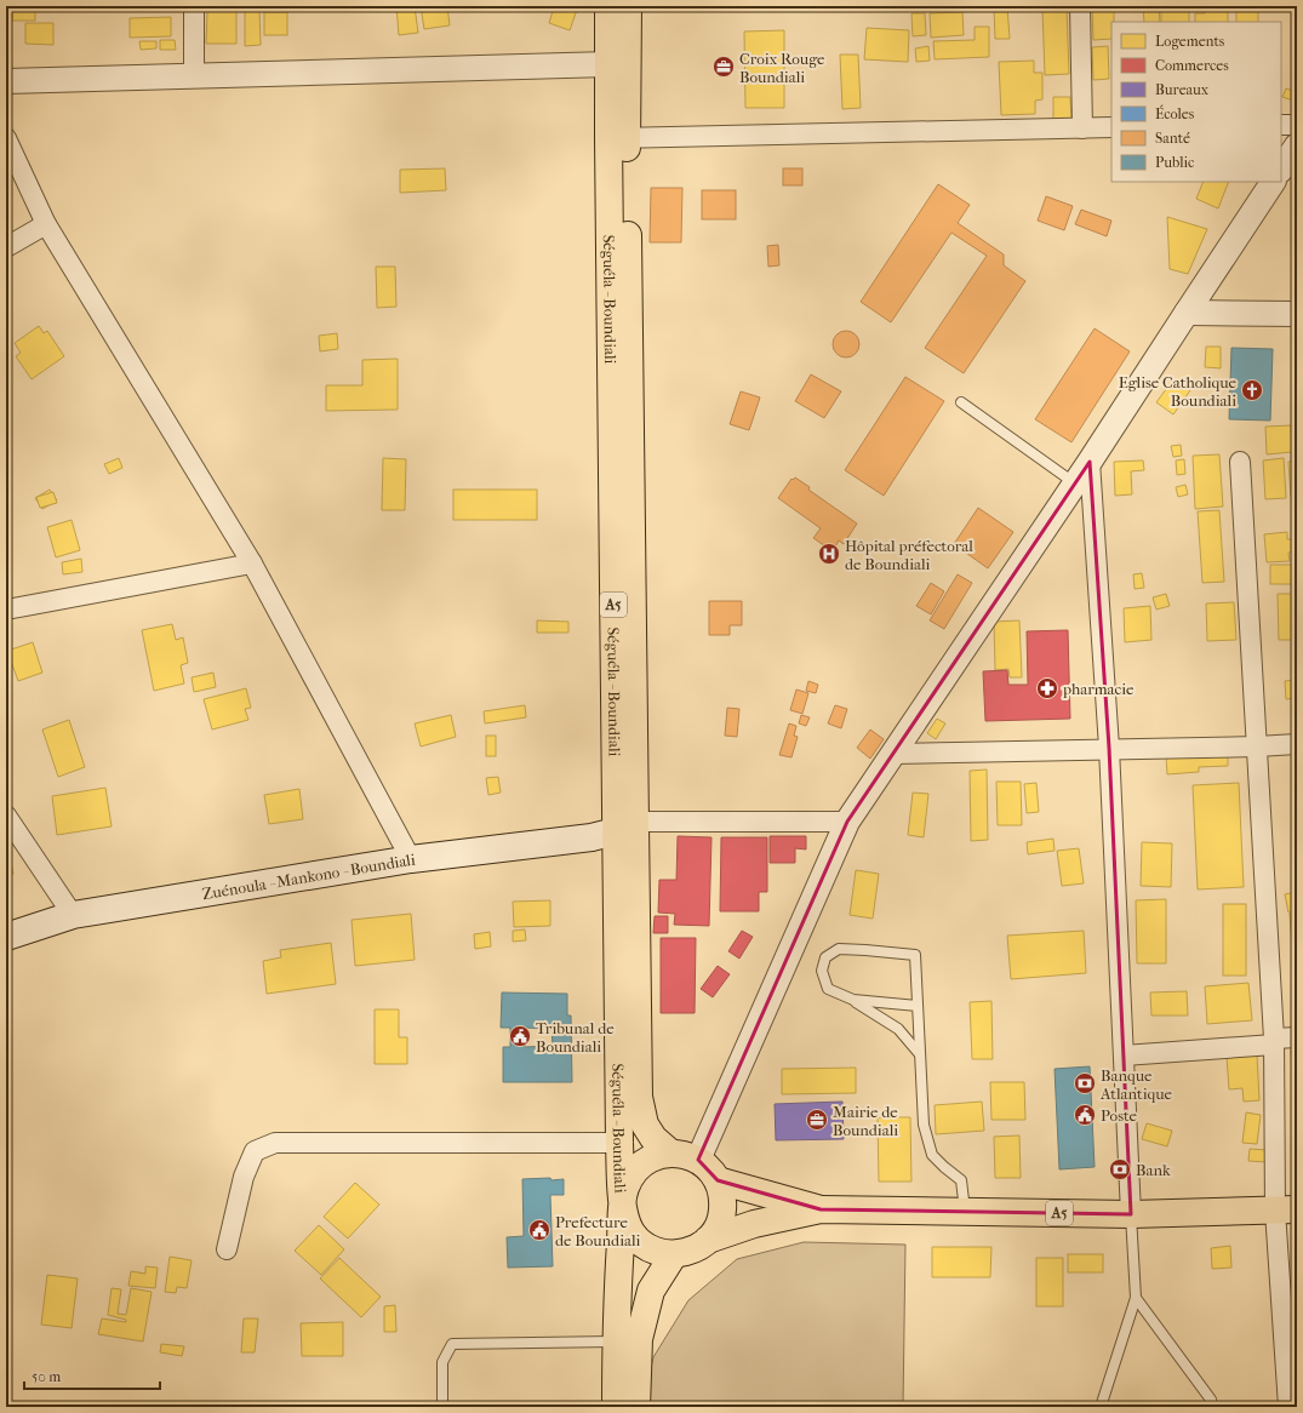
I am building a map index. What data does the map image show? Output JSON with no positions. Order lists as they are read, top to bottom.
{
  "streets": {
    "main road": ["Séguéla - Boundiali", "A5", "Zuénoula - Mankono - Boundiali"]
  },
  "crossings": [
    ["Séguéla - Boundiali", "A5"],
    ["Séguéla - Boundiali", "Zuénoula - Mankono - Boundiali"]
  ],
  "places": {
    "office": ["Croix Rouge Boundiali", "Mairie de Boundiali"],
    "church": ["Eglise Catholique Boundiali"],
    "hospital": ["Hôpital préfectoral de Boundiali"],
    "pharmacy": ["pharmacie"],
    "public building": ["Tribunal de Boundiali", "Poste", "Prefecture de Boundiali"],
    "bank": ["Banque Atlantique", "Bank"]
  },
  "legend": [
    "Logements",
    "Commerces",
    "Bureaux",
    "Écoles",
    "Santé",
    "Public"
  ],
  "scale_bar": "50 m"
}
